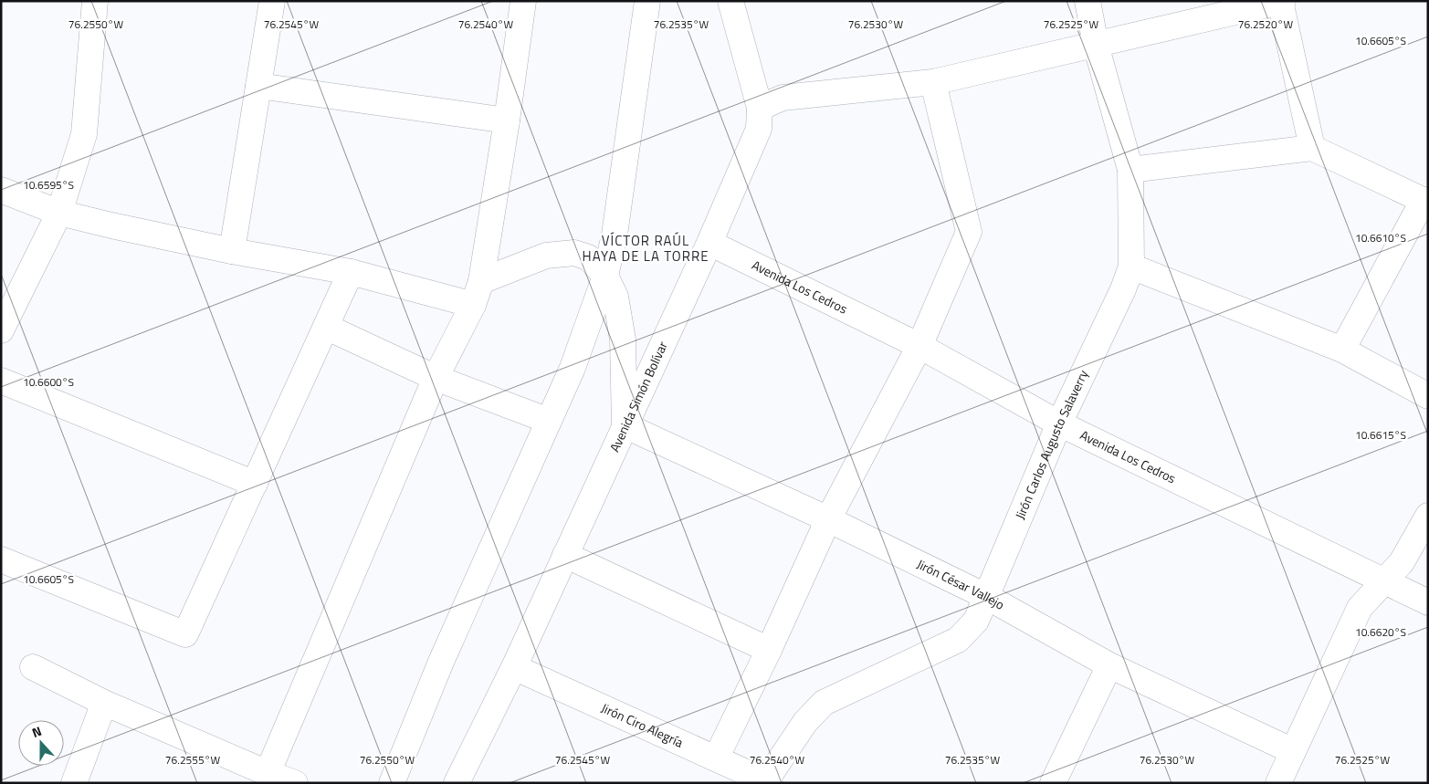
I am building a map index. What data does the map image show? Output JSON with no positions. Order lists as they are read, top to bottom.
{
  "streets": {
    "street": [
      "Avenida Los Cedros",
      "Avenida Simón Bolívar",
      "Jirón Carlos Augusto Salaverry",
      "Jirón César Vallejo",
      "Jirón Ciro Alegría"
    ]
  },
  "crossings": [
    ["Avenida Los Cedros", "Avenida Simón Bolívar"],
    ["Avenida Los Cedros", "Jirón Carlos Augusto Salaverry"],
    ["Avenida Simón Bolívar", "Jirón César Vallejo"],
    ["Avenida Simón Bolívar", "Jirón Ciro Alegría"],
    ["Jirón Carlos Augusto Salaverry", "Jirón César Vallejo"],
    ["Jirón Carlos Augusto Salaverry", "Jirón Ciro Alegría"]
  ],
  "districts": ["VÍCTOR RAÚL HAYA DE LA TORRE"],
  "north": "top",
  "coordinates": [
    "76.2550°W",
    "76.2545°W",
    "76.2540°W",
    "76.2535°W",
    "76.2530°W",
    "76.2525°W",
    "76.2520°W",
    "10.6605°S",
    "10.6595°S",
    "10.6610°S",
    "10.6600°S",
    "10.6615°S",
    "10.6620°S",
    "76.2555°W"
  ]
}
